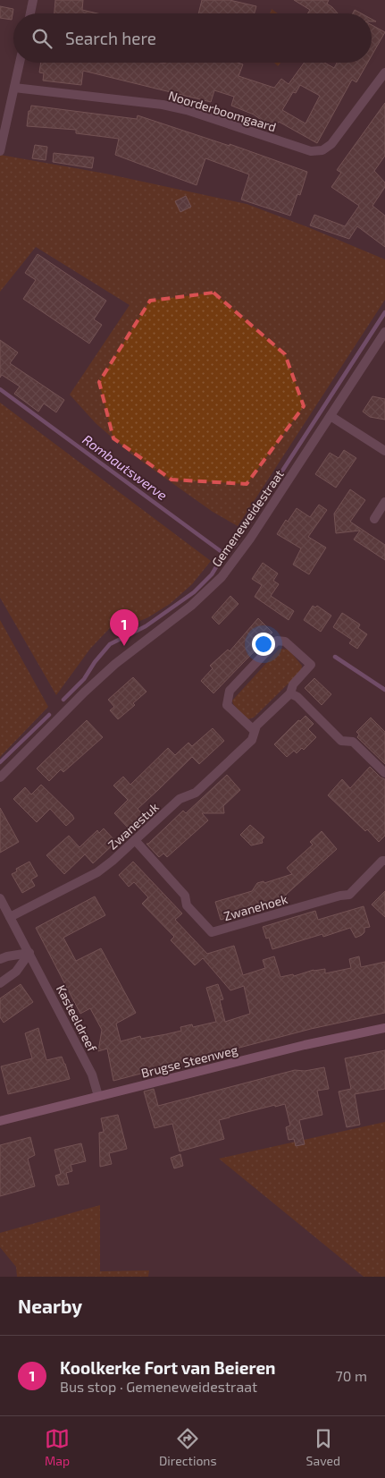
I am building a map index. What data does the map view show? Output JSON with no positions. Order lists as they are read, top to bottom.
{
  "streets": {
    "main road": ["Brugse Steenweg"],
    "street": [
      "Noorderboomgaard",
      "Gemeneweidestraat",
      "Zwanestuk",
      "Zwanehoek",
      "Kasteeldreef"
    ]
  },
  "crossings": [
    ["Zwanestuk", "Zwanehoek"],
    ["Zwanestuk", "Kasteeldreef"],
    ["Kasteeldreef", "Brugse Steenweg"]
  ],
  "water": ["Rombautswerve"],
  "page": {
    "search": "Search here",
    "pins": "1",
    "heading": "Nearby",
    "list": [
      {
        "mark": "1",
        "name": "Koolkerke Fort van Beieren",
        "note": "Bus stop · Gemeneweidestraat",
        "value": "70 m"
      }
    ],
    "nav": ["Map", "Directions", "Saved"]
  }
}
